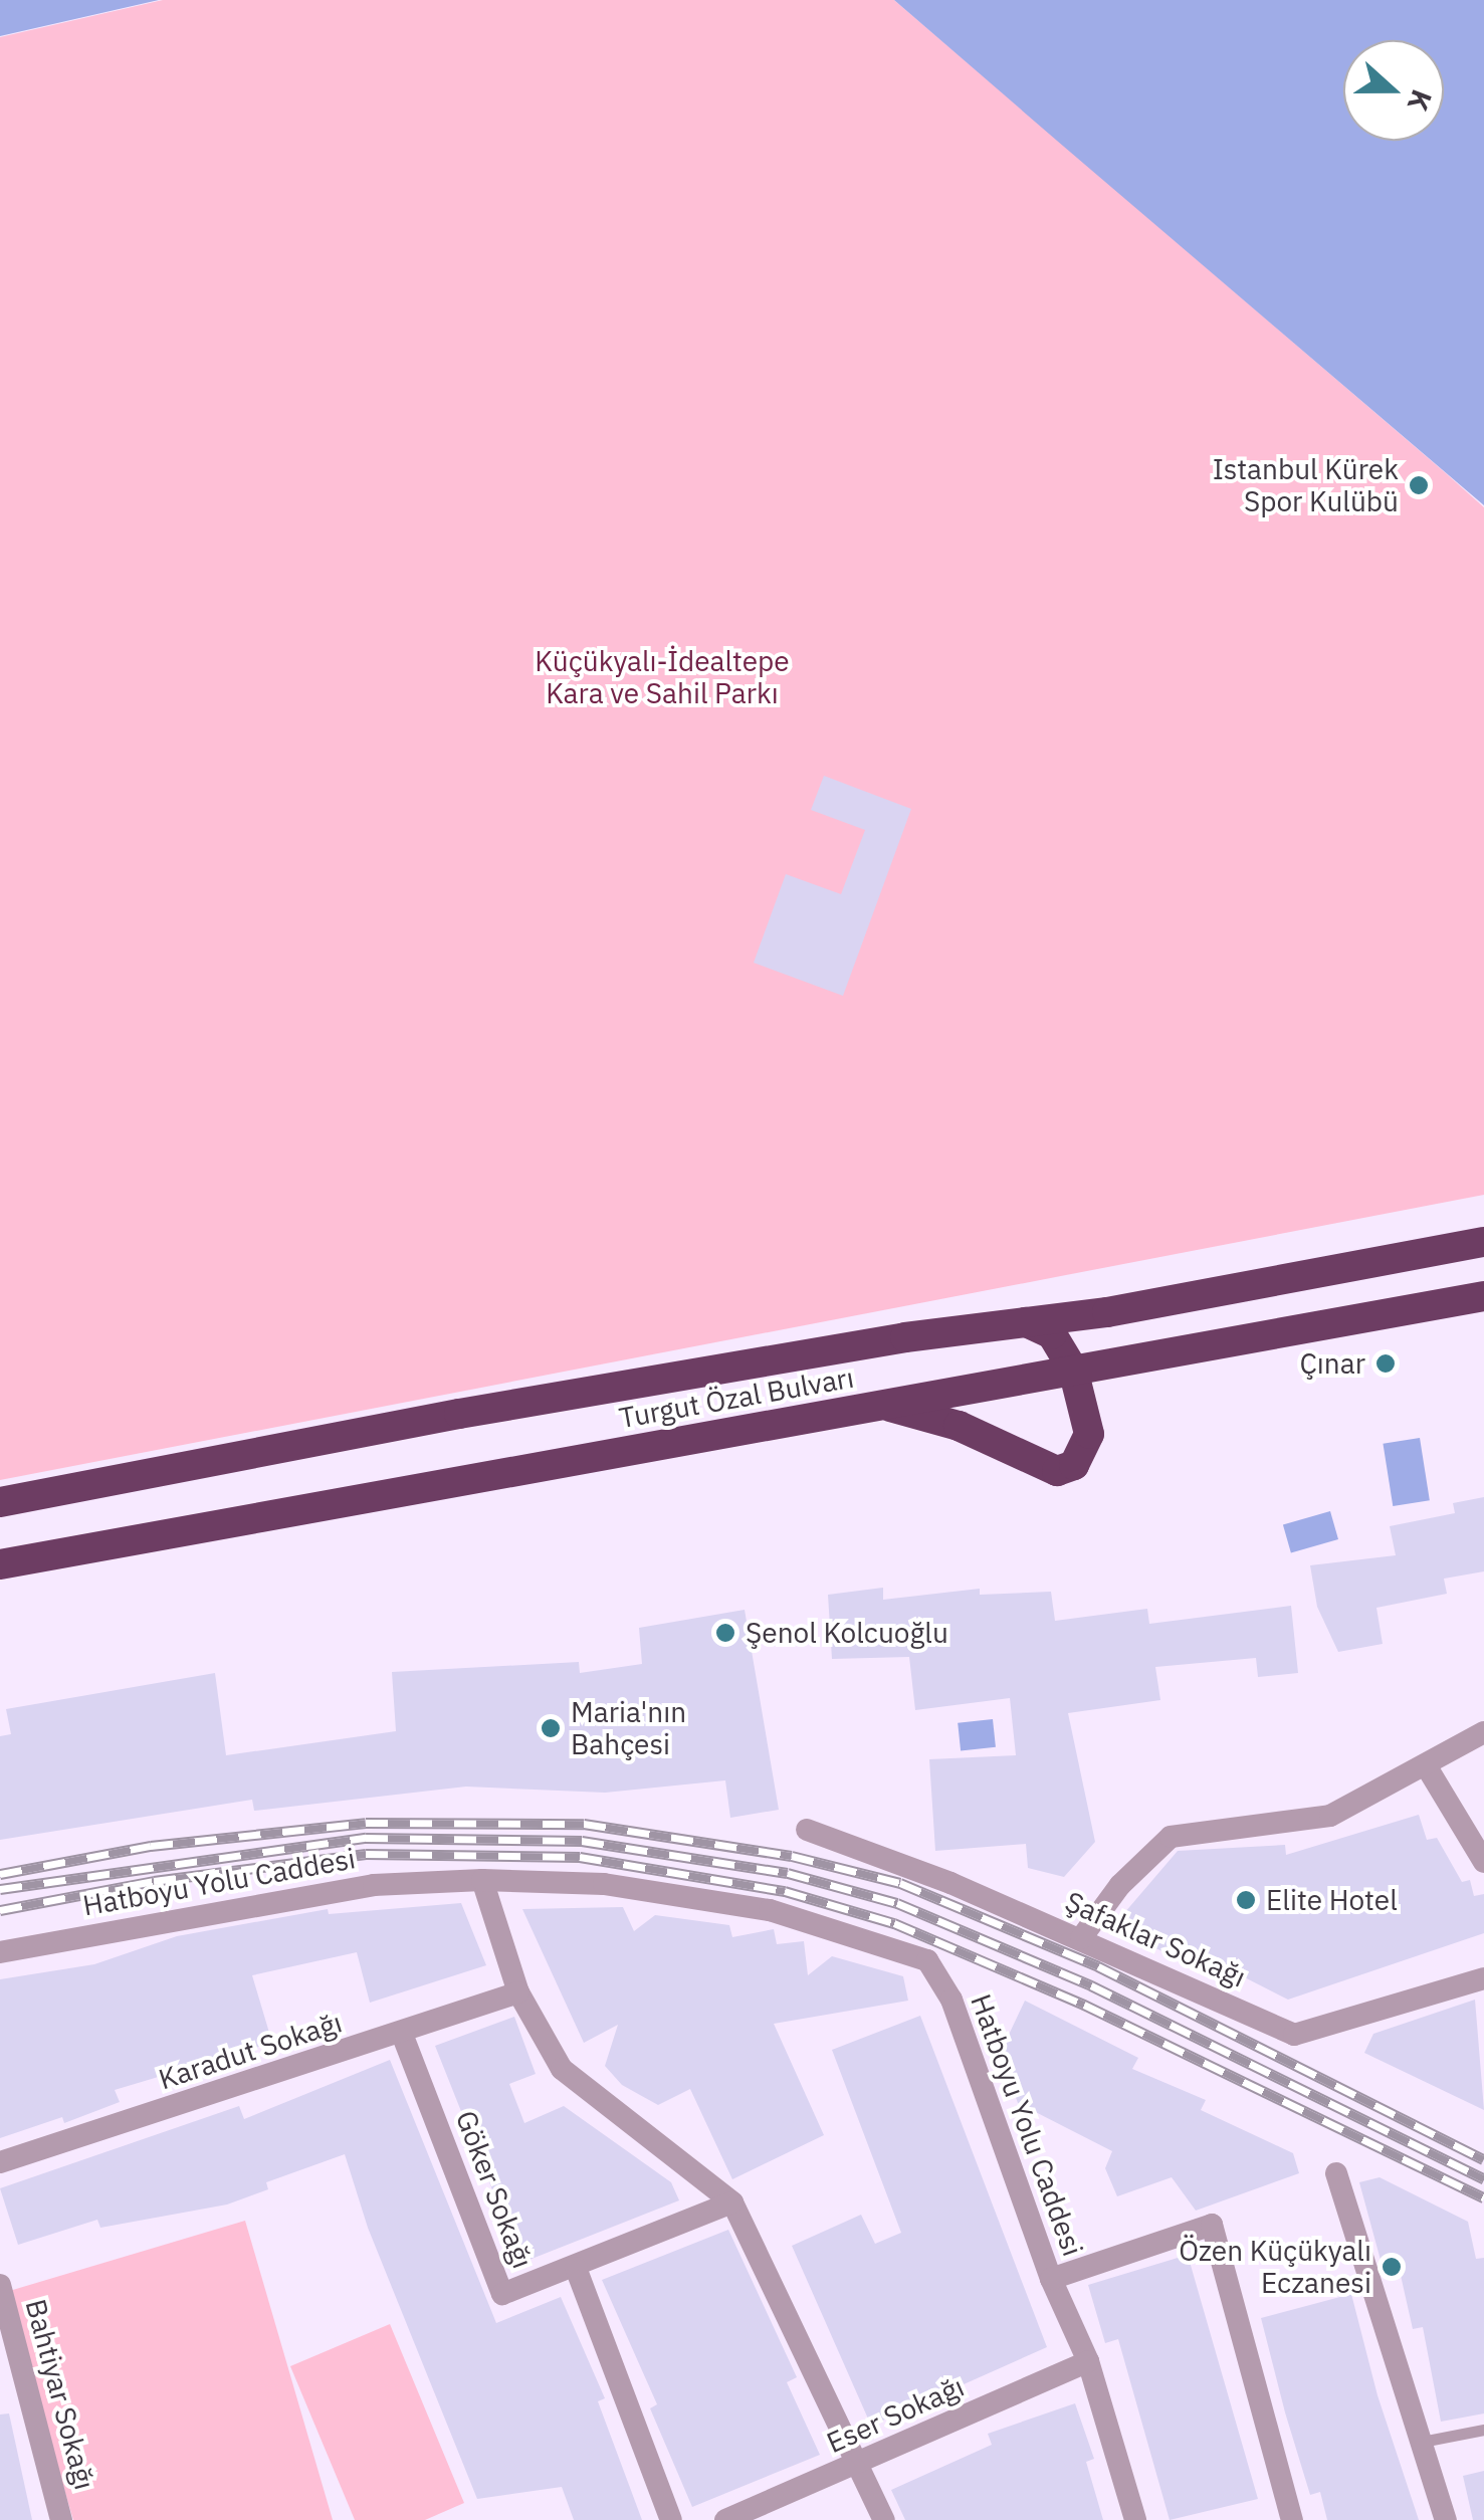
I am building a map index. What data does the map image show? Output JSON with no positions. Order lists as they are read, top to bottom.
{
  "streets": {
    "highway": ["Turgut Özal Bulvarı"],
    "street": [
      "Hatboyu Yolu Caddesi",
      "Şafaklar Sokağı",
      "Karadut Sokağı",
      "Göker Sokağı",
      "Bahtiyar Sokağı",
      "Eser Sokağı"
    ]
  },
  "crossings": [
    ["Hatboyu Yolu Caddesi", "Eser Sokağı"],
    ["Karadut Sokağı", "Göker Sokağı"]
  ],
  "parks": ["Küçükyalı-İdealtepe Kara ve Sahil Parkı"],
  "places": [
    "Istanbul Kürek Spor Kulübü",
    "Çınar",
    "Şenol Kolcuoğlu",
    "Maria'nın Bahçesi",
    "Elite Hotel",
    "Özen Küçükyalı Eczanesi"
  ],
  "north": "right"
}
